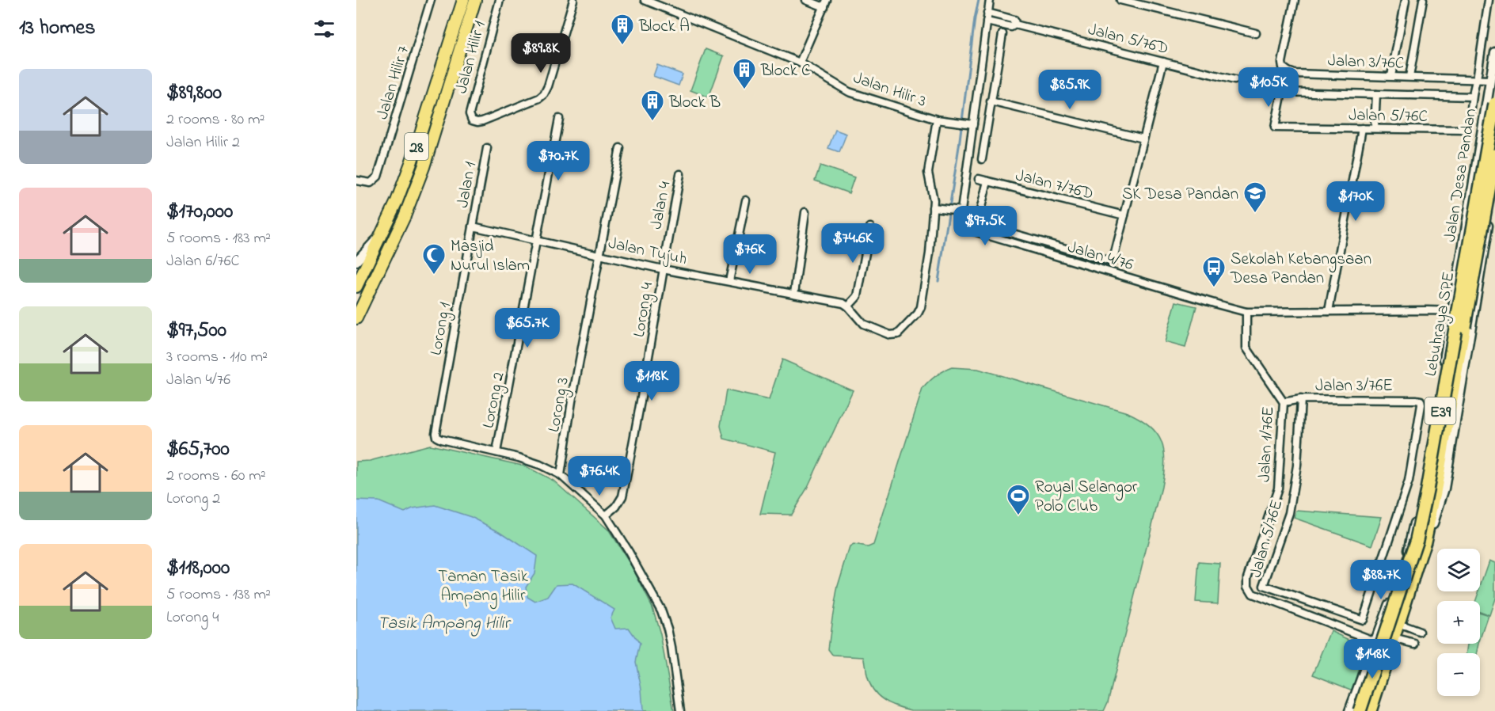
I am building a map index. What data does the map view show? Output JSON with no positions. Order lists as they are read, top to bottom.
{
  "streets": {
    "highway": ["28", "Lebuhraya SPE", "E39"],
    "street": [
      "Jalan 5/76D",
      "Jalan Hilir 1",
      "Jalan 3/76C",
      "Jalan Hilir 7",
      "Jalan Hilir 3",
      "Jalan 5/76C",
      "Jalan Desa Pandan",
      "Jalan 7/76D",
      "Jalan 1",
      "Jalan 4",
      "Jalan Tujuh",
      "Jalan 4/76",
      "Lorong 4",
      "Lorong 1",
      "Jalan 3/76E",
      "Lorong 2",
      "Lorong 3",
      "Jalan 1/76E",
      "Jalan 5/76E"
    ]
  },
  "crossings": [
    ["Jalan 3/76C", "Jalan Desa Pandan"],
    ["Jalan Desa Pandan", "Jalan 4/76"],
    ["Jalan Desa Pandan", "Jalan 1/76E"],
    ["Jalan 1", "Jalan Tujuh"],
    ["Jalan 1", "Lorong 1"],
    ["Jalan 4", "Jalan Tujuh"],
    ["Jalan 4", "Lorong 4"],
    ["Jalan Tujuh", "Lorong 4"],
    ["Jalan Tujuh", "Lorong 1"],
    ["Jalan Tujuh", "Lorong 2"],
    ["Jalan Tujuh", "Lorong 3"],
    ["Jalan 4/76", "Jalan 1/76E"],
    ["Lorong 1", "Lorong 2"],
    ["Jalan 3/76E", "Jalan 1/76E"],
    ["Jalan 3/76E", "Jalan 5/76E"]
  ],
  "water": ["Tasik Ampang Hilir"],
  "parks": ["Taman Tasik Ampang Hilir"],
  "places": {
    "building": ["Block A", "Block C", "Block B"],
    "school or university": ["SK Desa Pandan"],
    "mosque": ["Masjid Nurul Islam"],
    "bus stop": ["Sekolah Kebangsaan Desa Pandan"],
    "sports": ["Royal Selangor Polo Club"]
  },
  "page": {
    "heading": "13 homes",
    "price": [
      "$89.8K",
      "$105K",
      "$85.9K",
      "$70.7K",
      "$170K",
      "$97.5K",
      "$74.6K",
      "$76K",
      "$65.7K",
      "$118K",
      "$76.4K",
      "$88.7K",
      "$148K"
    ],
    "list": [
      {
        "name": "$89,800",
        "note": "2 rooms · 80 m² · Jalan Hilir 2"
      },
      {
        "name": "$170,000",
        "note": "5 rooms · 183 m² · Jalan 6/76C"
      },
      {
        "name": "$97,500",
        "note": "3 rooms · 110 m² · Jalan 4/76"
      },
      {
        "name": "$65,700",
        "note": "2 rooms · 60 m² · Lorong 2"
      },
      {
        "name": "$118,000",
        "note": "5 rooms · 138 m² · Lorong 4"
      }
    ],
    "map_buttons": ["+", "−"]
  }
}
